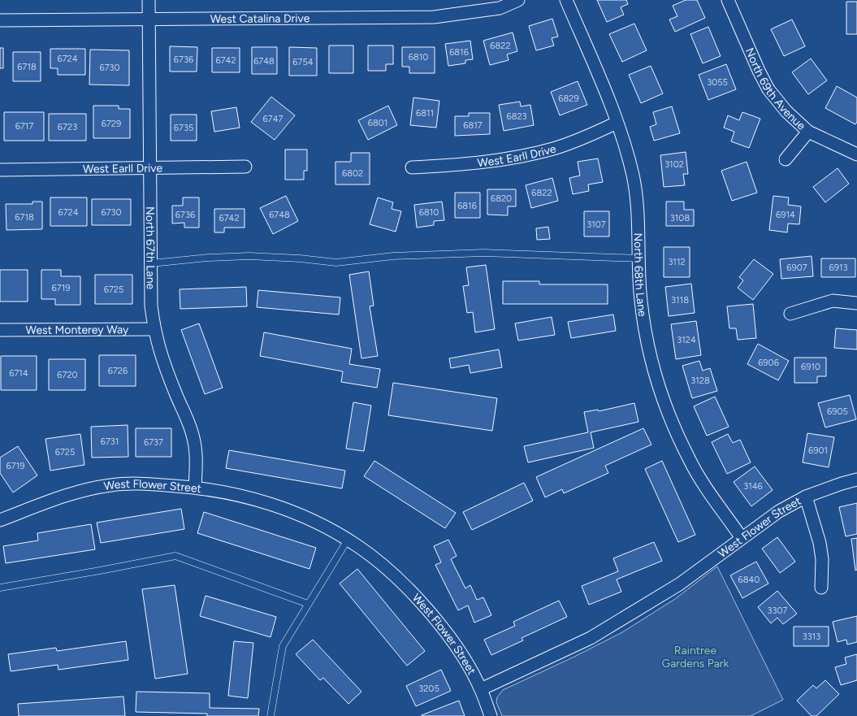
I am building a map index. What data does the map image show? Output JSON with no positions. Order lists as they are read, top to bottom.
{
  "streets": {
    "street": [
      "West Catalina Drive",
      "North 69th Avenue",
      "West Earll Drive",
      "North 67th Lane",
      "North 68th Lane",
      "West Monterey Way",
      "West Flower Street"
    ]
  },
  "crossings": [
    ["West Catalina Drive", "North 67th Lane"],
    ["West Earll Drive", "North 67th Lane"],
    ["West Earll Drive", "North 68th Lane"],
    ["North 67th Lane", "West Monterey Way"],
    ["North 67th Lane", "West Flower Street"],
    ["North 68th Lane", "West Flower Street"]
  ],
  "parks": ["Raintree Gardens Park"],
  "house_numbers": [
    "6822",
    "6816",
    "6810",
    "6724",
    "6736",
    "6742",
    "6748",
    "6754",
    "6718",
    "6730",
    "3055",
    "6829",
    "6811",
    "6823",
    "6747",
    "6801",
    "6729",
    "6817",
    "6717",
    "6723",
    "6735",
    "3102",
    "6802",
    "6822",
    "6820",
    "6816",
    "6724",
    "6730",
    "6810",
    "6736",
    "6748",
    "6914",
    "6718",
    "6742",
    "3108",
    "3107",
    "3112",
    "6907",
    "6913",
    "6719",
    "6725",
    "3118",
    "3124",
    "6906",
    "6910",
    "6726",
    "6714",
    "6720",
    "3128",
    "6905",
    "6731",
    "6737",
    "6901",
    "6725",
    "6719",
    "3146",
    "6840",
    "3307",
    "3313",
    "3205"
  ]
}
